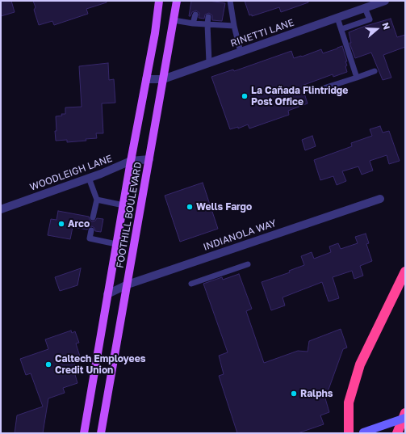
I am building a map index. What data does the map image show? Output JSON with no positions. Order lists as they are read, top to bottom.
{
  "streets": {
    "main road": ["FOOTHILL BOULEVARD"],
    "street": ["RINETTI LANE", "WOODLEIGH LANE", "INDIANOLA WAY"]
  },
  "crossings": [
    ["RINETTI LANE", "FOOTHILL BOULEVARD"],
    ["WOODLEIGH LANE", "FOOTHILL BOULEVARD"],
    ["FOOTHILL BOULEVARD", "INDIANOLA WAY"]
  ],
  "places": [
    "La Cañada Flintridge Post Office",
    "Wells Fargo",
    "Arco",
    "Caltech Employees Credit Union",
    "Ralphs"
  ],
  "north": "right"
}
